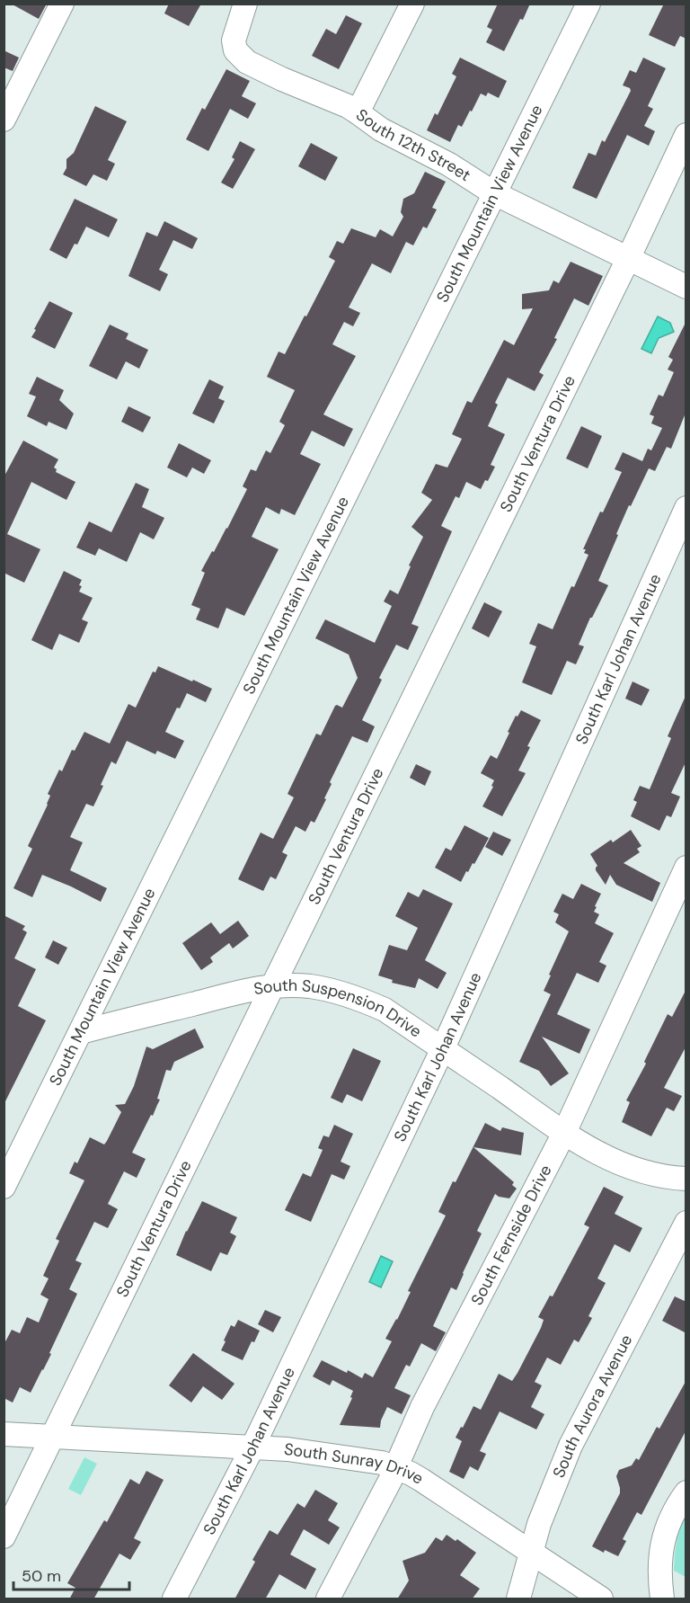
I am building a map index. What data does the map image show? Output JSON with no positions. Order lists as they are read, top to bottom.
{
  "streets": {
    "street": [
      "South 12th Street",
      "South Mountain View Avenue",
      "South Ventura Drive",
      "South Karl Johan Avenue",
      "South Suspension Drive",
      "South Fernside Drive",
      "South Aurora Avenue",
      "South Sunray Drive"
    ]
  },
  "crossings": [
    ["South 12th Street", "South Mountain View Avenue"],
    ["South 12th Street", "South Ventura Drive"],
    ["South Mountain View Avenue", "South Suspension Drive"],
    ["South Ventura Drive", "South Suspension Drive"],
    ["South Ventura Drive", "South Sunray Drive"],
    ["South Karl Johan Avenue", "South Suspension Drive"],
    ["South Karl Johan Avenue", "South Sunray Drive"],
    ["South Suspension Drive", "South Fernside Drive"],
    ["South Fernside Drive", "South Sunray Drive"],
    ["South Aurora Avenue", "South Sunray Drive"]
  ],
  "scale_bar": "50 m"
}
